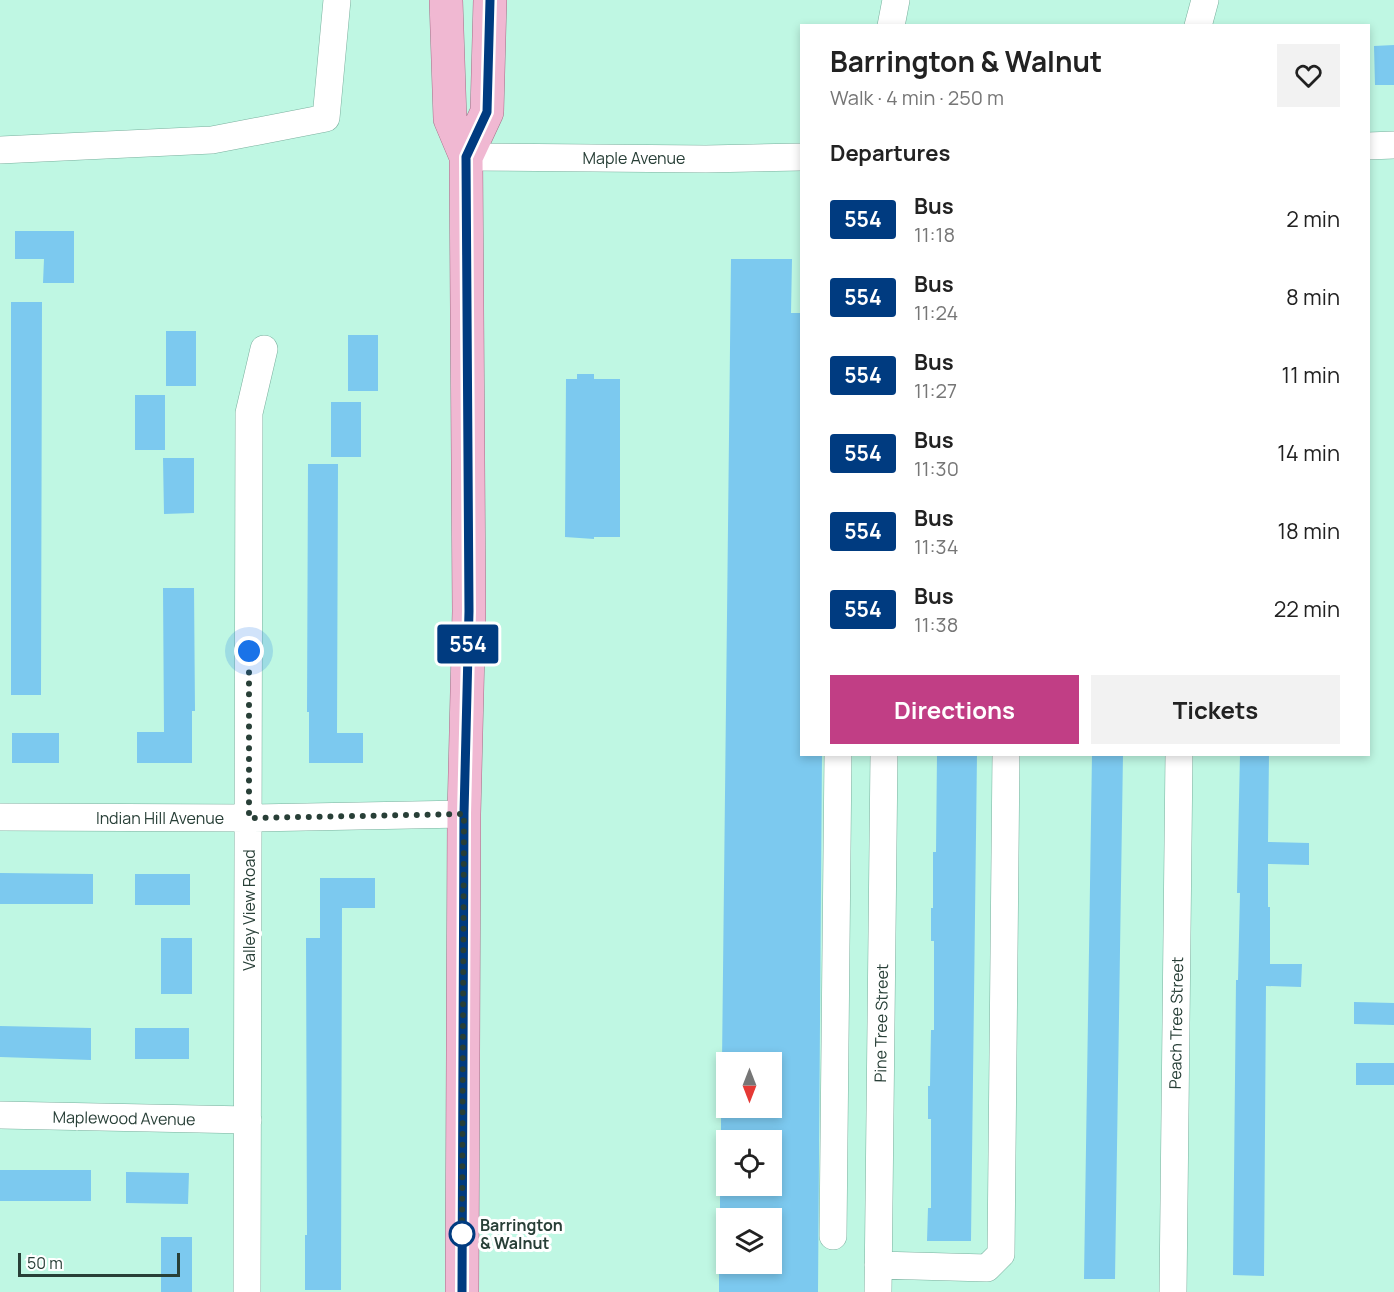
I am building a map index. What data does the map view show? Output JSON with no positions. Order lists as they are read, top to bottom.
{
  "streets": {
    "street": [
      "Maple Avenue",
      "Indian Hill Avenue",
      "Valley View Road",
      "Pine Tree Street",
      "Peach Tree Street",
      "Maplewood Avenue"
    ]
  },
  "crossings": [
    ["Indian Hill Avenue", "Valley View Road"],
    ["Valley View Road", "Maplewood Avenue"]
  ],
  "places": ["Barrington & Walnut"],
  "lines": ["bus line 554"],
  "scale_bar": "50 m",
  "north": "bottom",
  "page": {
    "on_map": "554",
    "heading": [
      ["Barrington & Walnut", "Walk · 4 min · 250 m"],
      "Departures"
    ],
    "list": [
      {
        "mark": "554",
        "name": "Bus",
        "note": "11:18",
        "value": "2 min"
      },
      {
        "mark": "554",
        "name": "Bus",
        "note": "11:24",
        "value": "8 min"
      },
      {
        "mark": "554",
        "name": "Bus",
        "note": "11:27",
        "value": "11 min"
      },
      {
        "mark": "554",
        "name": "Bus",
        "note": "11:30",
        "value": "14 min"
      },
      {
        "mark": "554",
        "name": "Bus",
        "note": "11:34",
        "value": "18 min"
      },
      {
        "mark": "554",
        "name": "Bus",
        "note": "11:38",
        "value": "22 min"
      }
    ],
    "buttons": ["Directions", "Tickets"],
    "scale": "50 m"
  }
}
